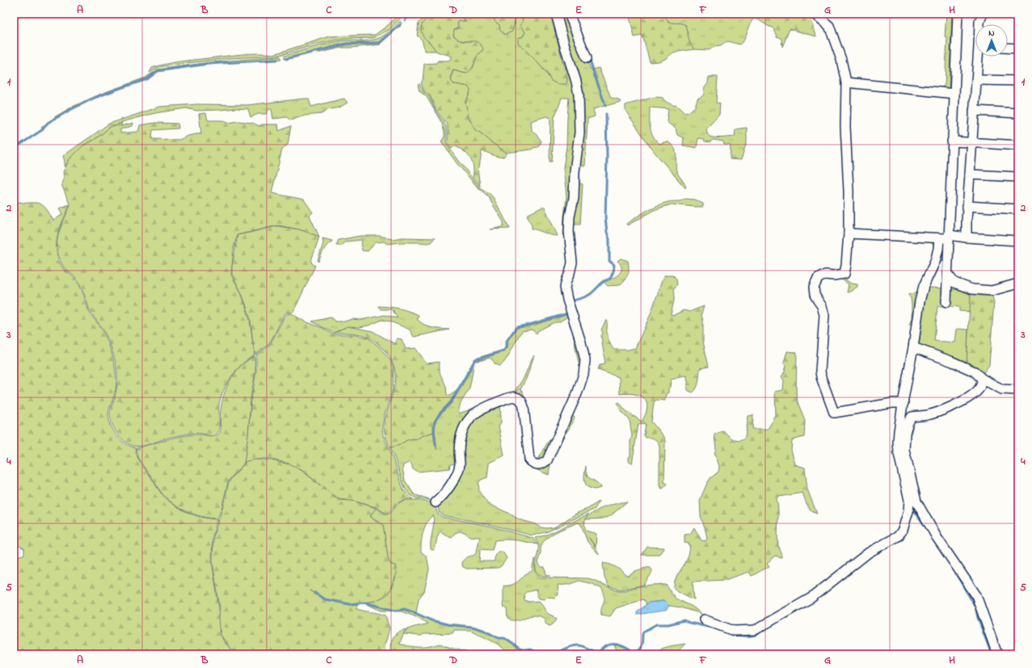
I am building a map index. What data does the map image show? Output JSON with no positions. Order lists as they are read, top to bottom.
{
  "north": "top",
  "grid": {
    "columns": [
      "A",
      "B",
      "C",
      "D",
      "E",
      "F",
      "G",
      "H"
    ],
    "rows": [
      "1",
      "2",
      "3",
      "4",
      "5"
    ]
  }
}
